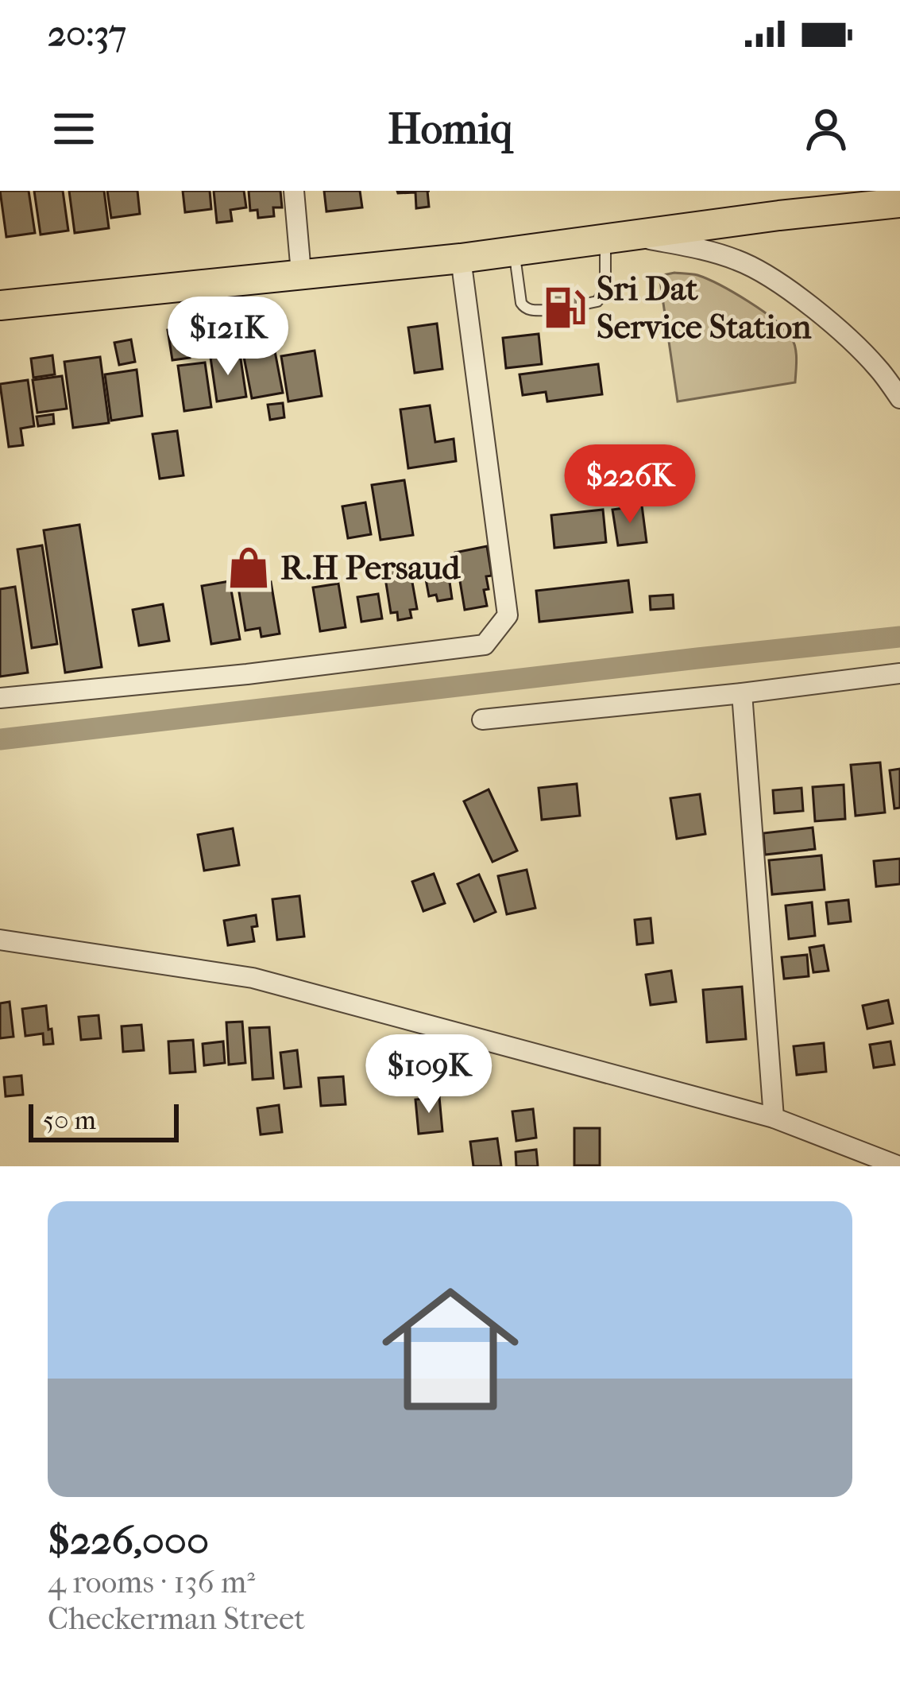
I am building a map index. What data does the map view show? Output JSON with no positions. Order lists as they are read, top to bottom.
{
  "places": {
    "fuel station": ["Sri Dat Service Station"],
    "shop": ["R.H Persaud"]
  },
  "scale_bar": "50 m",
  "page": {
    "status": "20:37",
    "header": "Homiq",
    "price": ["$121K", "$226K", "$109K"],
    "scale": "50 m",
    "list": [
      {
        "name": "$226,000",
        "note": "4 rooms · 136 m² · Checkerman Street"
      }
    ]
  }
}
